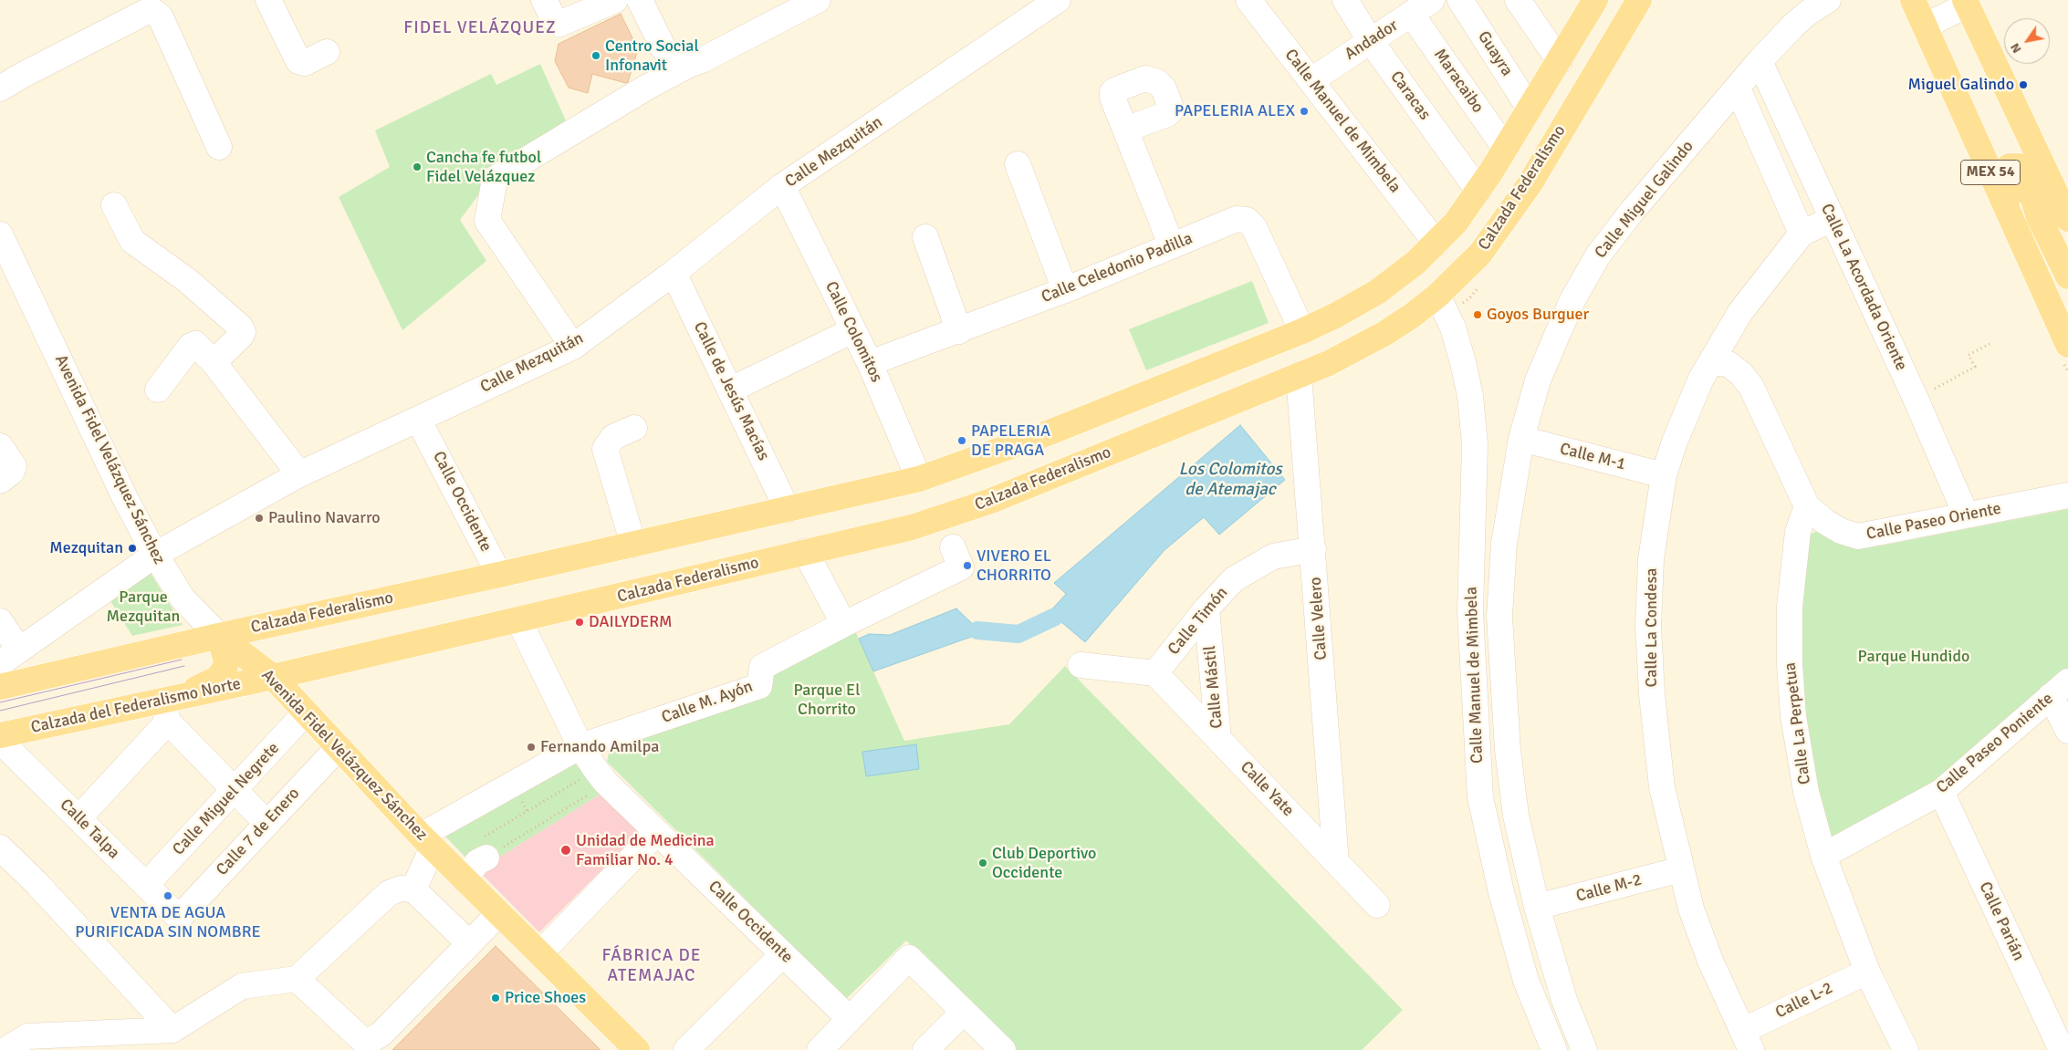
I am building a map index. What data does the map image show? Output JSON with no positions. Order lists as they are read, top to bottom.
{
  "streets": {
    "main road": [
      "MEX 54",
      "Calzada Federalismo",
      "Avenida Fidel Velázquez Sánchez",
      "Calzada del Federalismo Norte"
    ],
    "street": [
      "Andador",
      "Guayra",
      "Maracaibo",
      "Caracas",
      "Calle Manuel de Mimbela",
      "Calle Mezquitán",
      "Calle Miguel Galindo",
      "Calle Celedonio Padilla",
      "Calle La Acordada Oriente",
      "Calle Colomitos",
      "Calle de Jesús Macías",
      "Calle M-1",
      "Calle Occidente",
      "Calle Paseo Oriente",
      "Calle Velero",
      "Calle Timón",
      "Calle La Condesa",
      "Calle Mástil",
      "Calle M. Ayón",
      "Calle La Perpetua",
      "Calle Paseo Poniente",
      "Calle Yate",
      "Calle Miguel Negrete",
      "Calle Talpa",
      "Calle 7 de Enero",
      "Calle M-2",
      "Calle Parián",
      "Calle L-2"
    ]
  },
  "crossings": [
    ["Andador", "Maracaibo"],
    ["Andador", "Caracas"],
    ["Andador", "Calle Manuel de Mimbela"],
    ["Guayra", "Calzada Federalismo"],
    ["Maracaibo", "Calzada Federalismo"],
    ["Caracas", "Calzada Federalismo"],
    ["Calle Manuel de Mimbela", "Calzada Federalismo"],
    ["Calle Manuel de Mimbela", "Calle Miguel Galindo"],
    ["Calle Manuel de Mimbela", "Calle M-1"],
    ["Calle Manuel de Mimbela", "Calle M-2"],
    ["Calle Mezquitán", "Calle Colomitos"],
    ["Calle Mezquitán", "Calle de Jesús Macías"],
    ["Calle Mezquitán", "Avenida Fidel Velázquez Sánchez"],
    ["Calzada Federalismo", "Calle Celedonio Padilla"],
    ["Calzada Federalismo", "Calle Colomitos"],
    ["Calzada Federalismo", "Calle de Jesús Macías"],
    ["Calzada Federalismo", "Avenida Fidel Velázquez Sánchez"],
    ["Calzada Federalismo", "Calle Occidente"],
    ["Calzada Federalismo", "Calle Velero"],
    ["Calzada Federalismo", "Calzada del Federalismo Norte"],
    ["Calle Miguel Galindo", "Calle La Acordada Oriente"],
    ["Calle Miguel Galindo", "Calle M-1"],
    ["Calle Celedonio Padilla", "Calle Colomitos"],
    ["Calle La Acordada Oriente", "Calle Paseo Oriente"],
    ["Calle La Acordada Oriente", "Calle La Condesa"],
    ["Calle M-1", "Calle La Condesa"],
    ["Avenida Fidel Velázquez Sánchez", "Calle M. Ayón"],
    ["Avenida Fidel Velázquez Sánchez", "Calzada del Federalismo Norte"],
    ["Avenida Fidel Velázquez Sánchez", "Calle Miguel Negrete"],
    ["Avenida Fidel Velázquez Sánchez", "Calle 7 de Enero"],
    ["Calle Occidente", "Calle M. Ayón"],
    ["Calle Paseo Oriente", "Calle La Perpetua"],
    ["Calle Velero", "Calle Timón"],
    ["Calle Velero", "Calle Yate"],
    ["Calle Timón", "Calle Mástil"],
    ["Calle Timón", "Calle Yate"],
    ["Calle La Condesa", "Calle M-2"],
    ["Calle La Condesa", "Calle L-2"],
    ["Calle Mástil", "Calle Yate"],
    ["Calle La Perpetua", "Calle Paseo Poniente"],
    ["Calle La Perpetua", "Calle L-2"],
    ["Calle Paseo Poniente", "Calle Parián"],
    ["Calle Miguel Negrete", "Calle Talpa"],
    ["Calle Talpa", "Calle 7 de Enero"]
  ],
  "districts": ["FIDEL VELÁZQUEZ", "FÁBRICA DE ATEMAJAC"],
  "water": ["Los Colomitos de Atemajac"],
  "parks": ["Parque Mezquitan", "Parque Hundido", "Parque El Chorrito"],
  "places": [
    "Centro Social Infonavit",
    "Miguel Galindo",
    "PAPELERIA ALEX",
    "Cancha fe futbol Fidel Velázquez",
    "Goyos Burguer",
    "PAPELERIA DE PRAGA",
    "Paulino Navarro",
    "Mezquitan",
    "VIVERO EL CHORRITO",
    "DAILYDERM",
    "Fernando Amilpa",
    "Unidad de Medicina Familiar No. 4",
    "Club Deportivo Occidente",
    "VENTA DE AGUA PURIFICADA SIN NOMBRE",
    "Price Shoes"
  ],
  "north": "bottom left"
}
